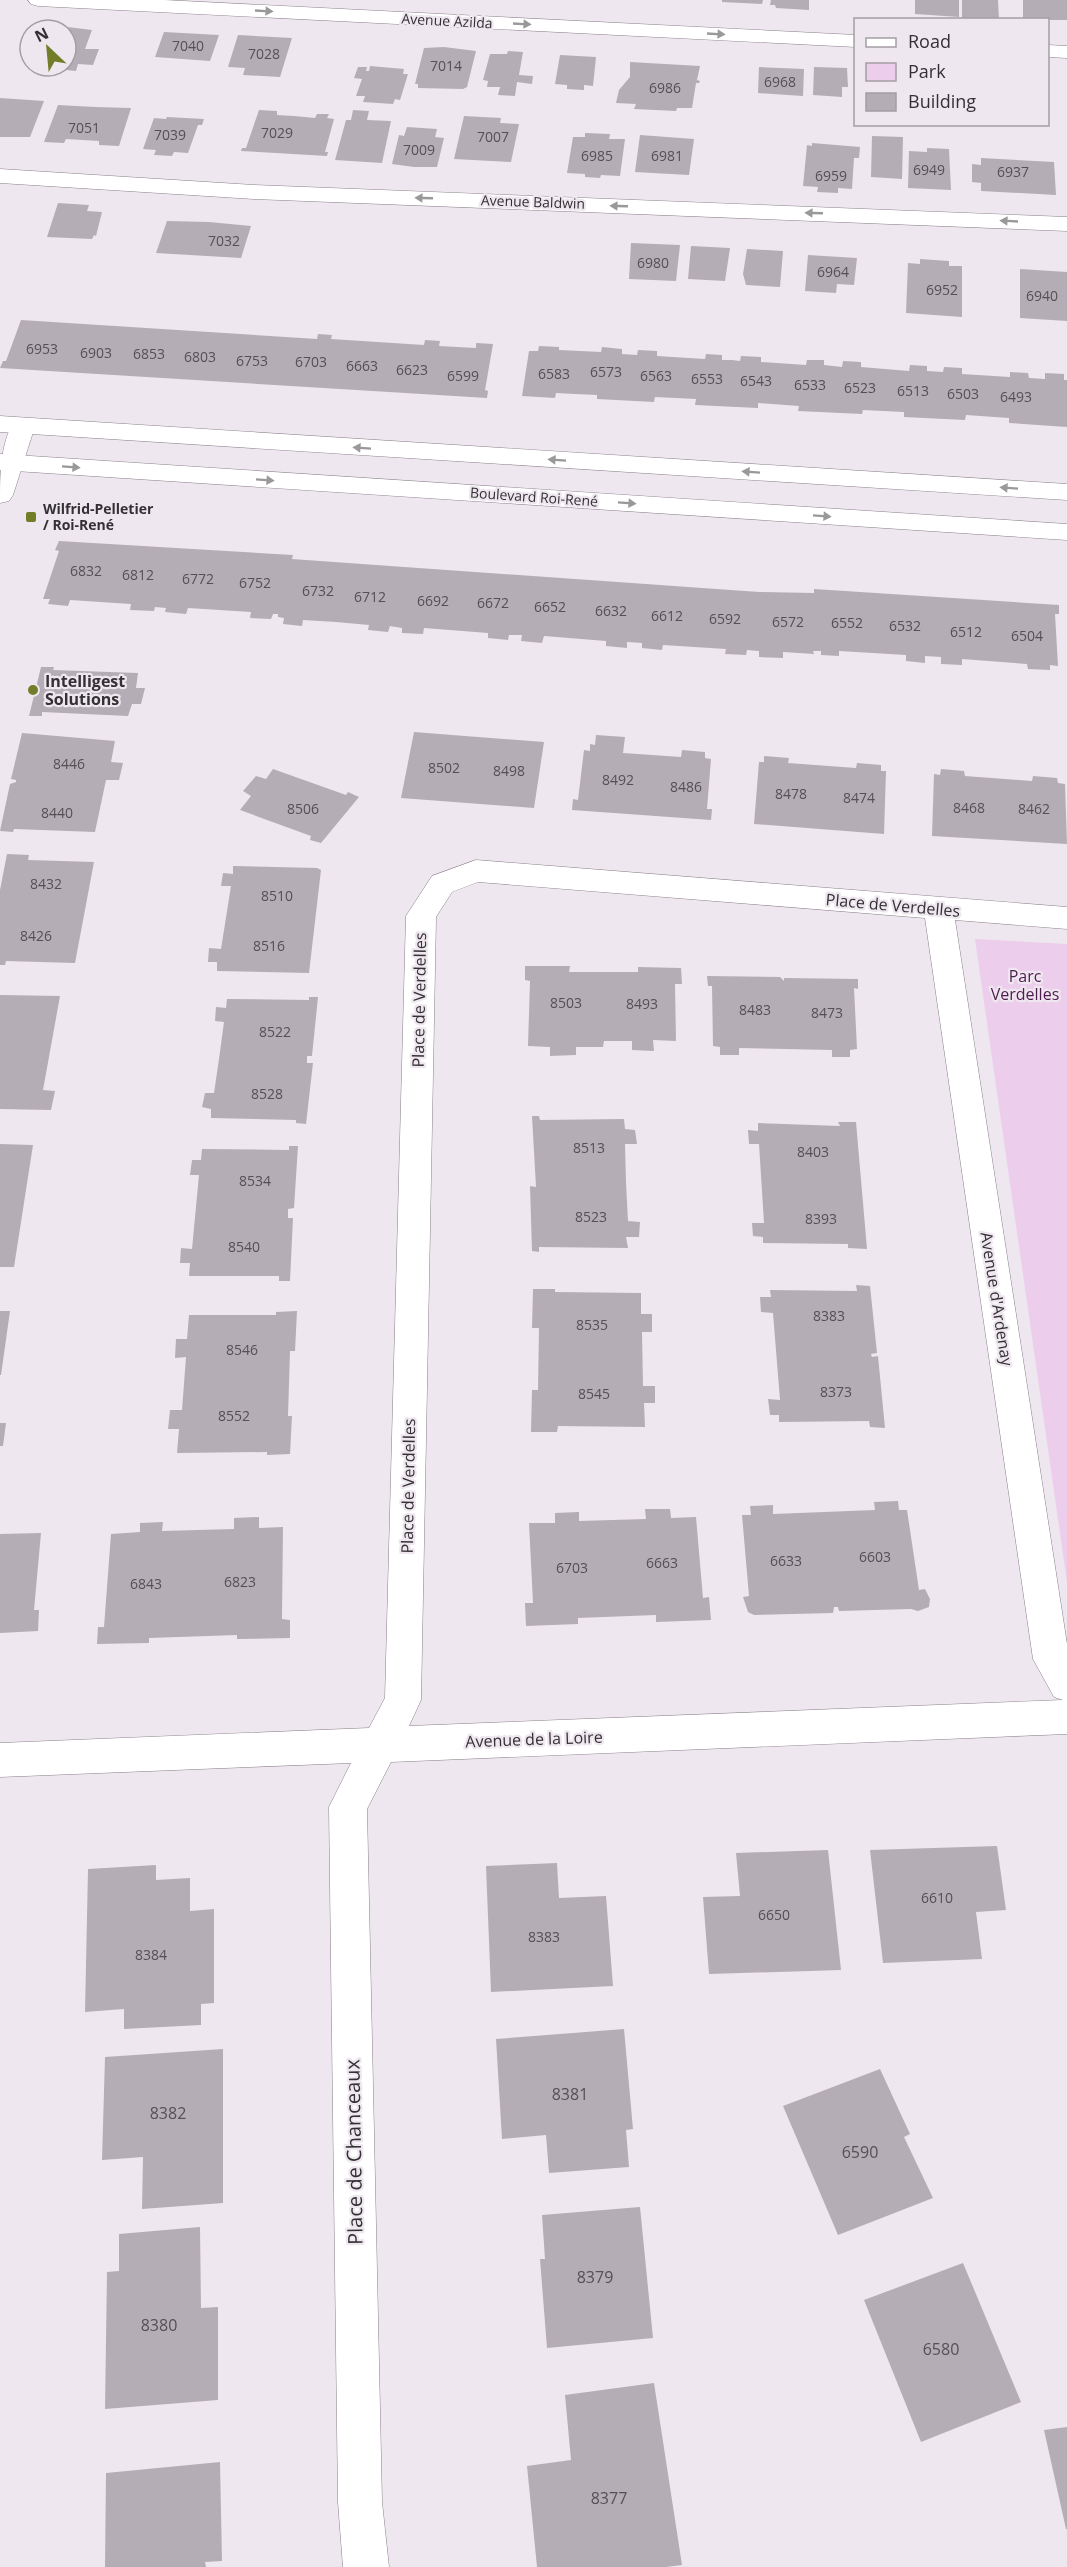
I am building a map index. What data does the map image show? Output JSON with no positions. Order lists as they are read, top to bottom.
{
  "streets": {
    "street": [
      "Avenue Azilda",
      "Avenue Baldwin",
      "Boulevard Roi-René",
      "Place de Verdelles",
      "Avenue d'Ardenay",
      "Avenue de la Loire",
      "Place de Chanceaux"
    ]
  },
  "crossings": [
    ["Place de Verdelles", "Avenue d'Ardenay"],
    ["Place de Verdelles", "Avenue de la Loire"],
    ["Place de Verdelles", "Place de Chanceaux"],
    ["Avenue de la Loire", "Place de Chanceaux"]
  ],
  "one_way": ["Avenue Azilda"],
  "parks": ["Parc Verdelles"],
  "places": {
    "transit": ["Wilfrid-Pelletier / Roi-René"],
    "other": ["Intelligest Solutions"]
  },
  "house_numbers": [
    "7040",
    "7028",
    "7014",
    "6968",
    "6986",
    "7051",
    "7029",
    "7039",
    "7007",
    "7009",
    "6985",
    "6981",
    "6949",
    "6937",
    "6959",
    "7032",
    "6980",
    "6964",
    "6952",
    "6940",
    "6953",
    "6903",
    "6853",
    "6803",
    "6753",
    "6703",
    "6663",
    "6623",
    "6573",
    "6583",
    "6599",
    "6563",
    "6553",
    "6543",
    "6533",
    "6523",
    "6513",
    "6503",
    "6493",
    "6832",
    "6812",
    "6772",
    "6752",
    "6732",
    "6712",
    "6692",
    "6672",
    "6652",
    "6632",
    "6612",
    "6592",
    "6572",
    "6552",
    "6532",
    "6512",
    "6504",
    "8446",
    "8502",
    "8498",
    "8492",
    "8486",
    "8478",
    "8474",
    "8468",
    "8506",
    "8462",
    "8440",
    "8432",
    "8510",
    "8426",
    "8516",
    "8503",
    "8493",
    "8483",
    "8473",
    "8522",
    "8528",
    "8513",
    "8403",
    "8534",
    "8523",
    "8393",
    "8540",
    "8383",
    "8535",
    "8546",
    "8373",
    "8545",
    "8552",
    "6603",
    "6633",
    "6663",
    "6703",
    "6823",
    "6843",
    "6610",
    "6650",
    "8383",
    "8384",
    "8381",
    "8382",
    "6590",
    "8379",
    "8380",
    "6580",
    "8377"
  ],
  "legend": ["Road", "Park", "Building"],
  "north": "top left"
}
